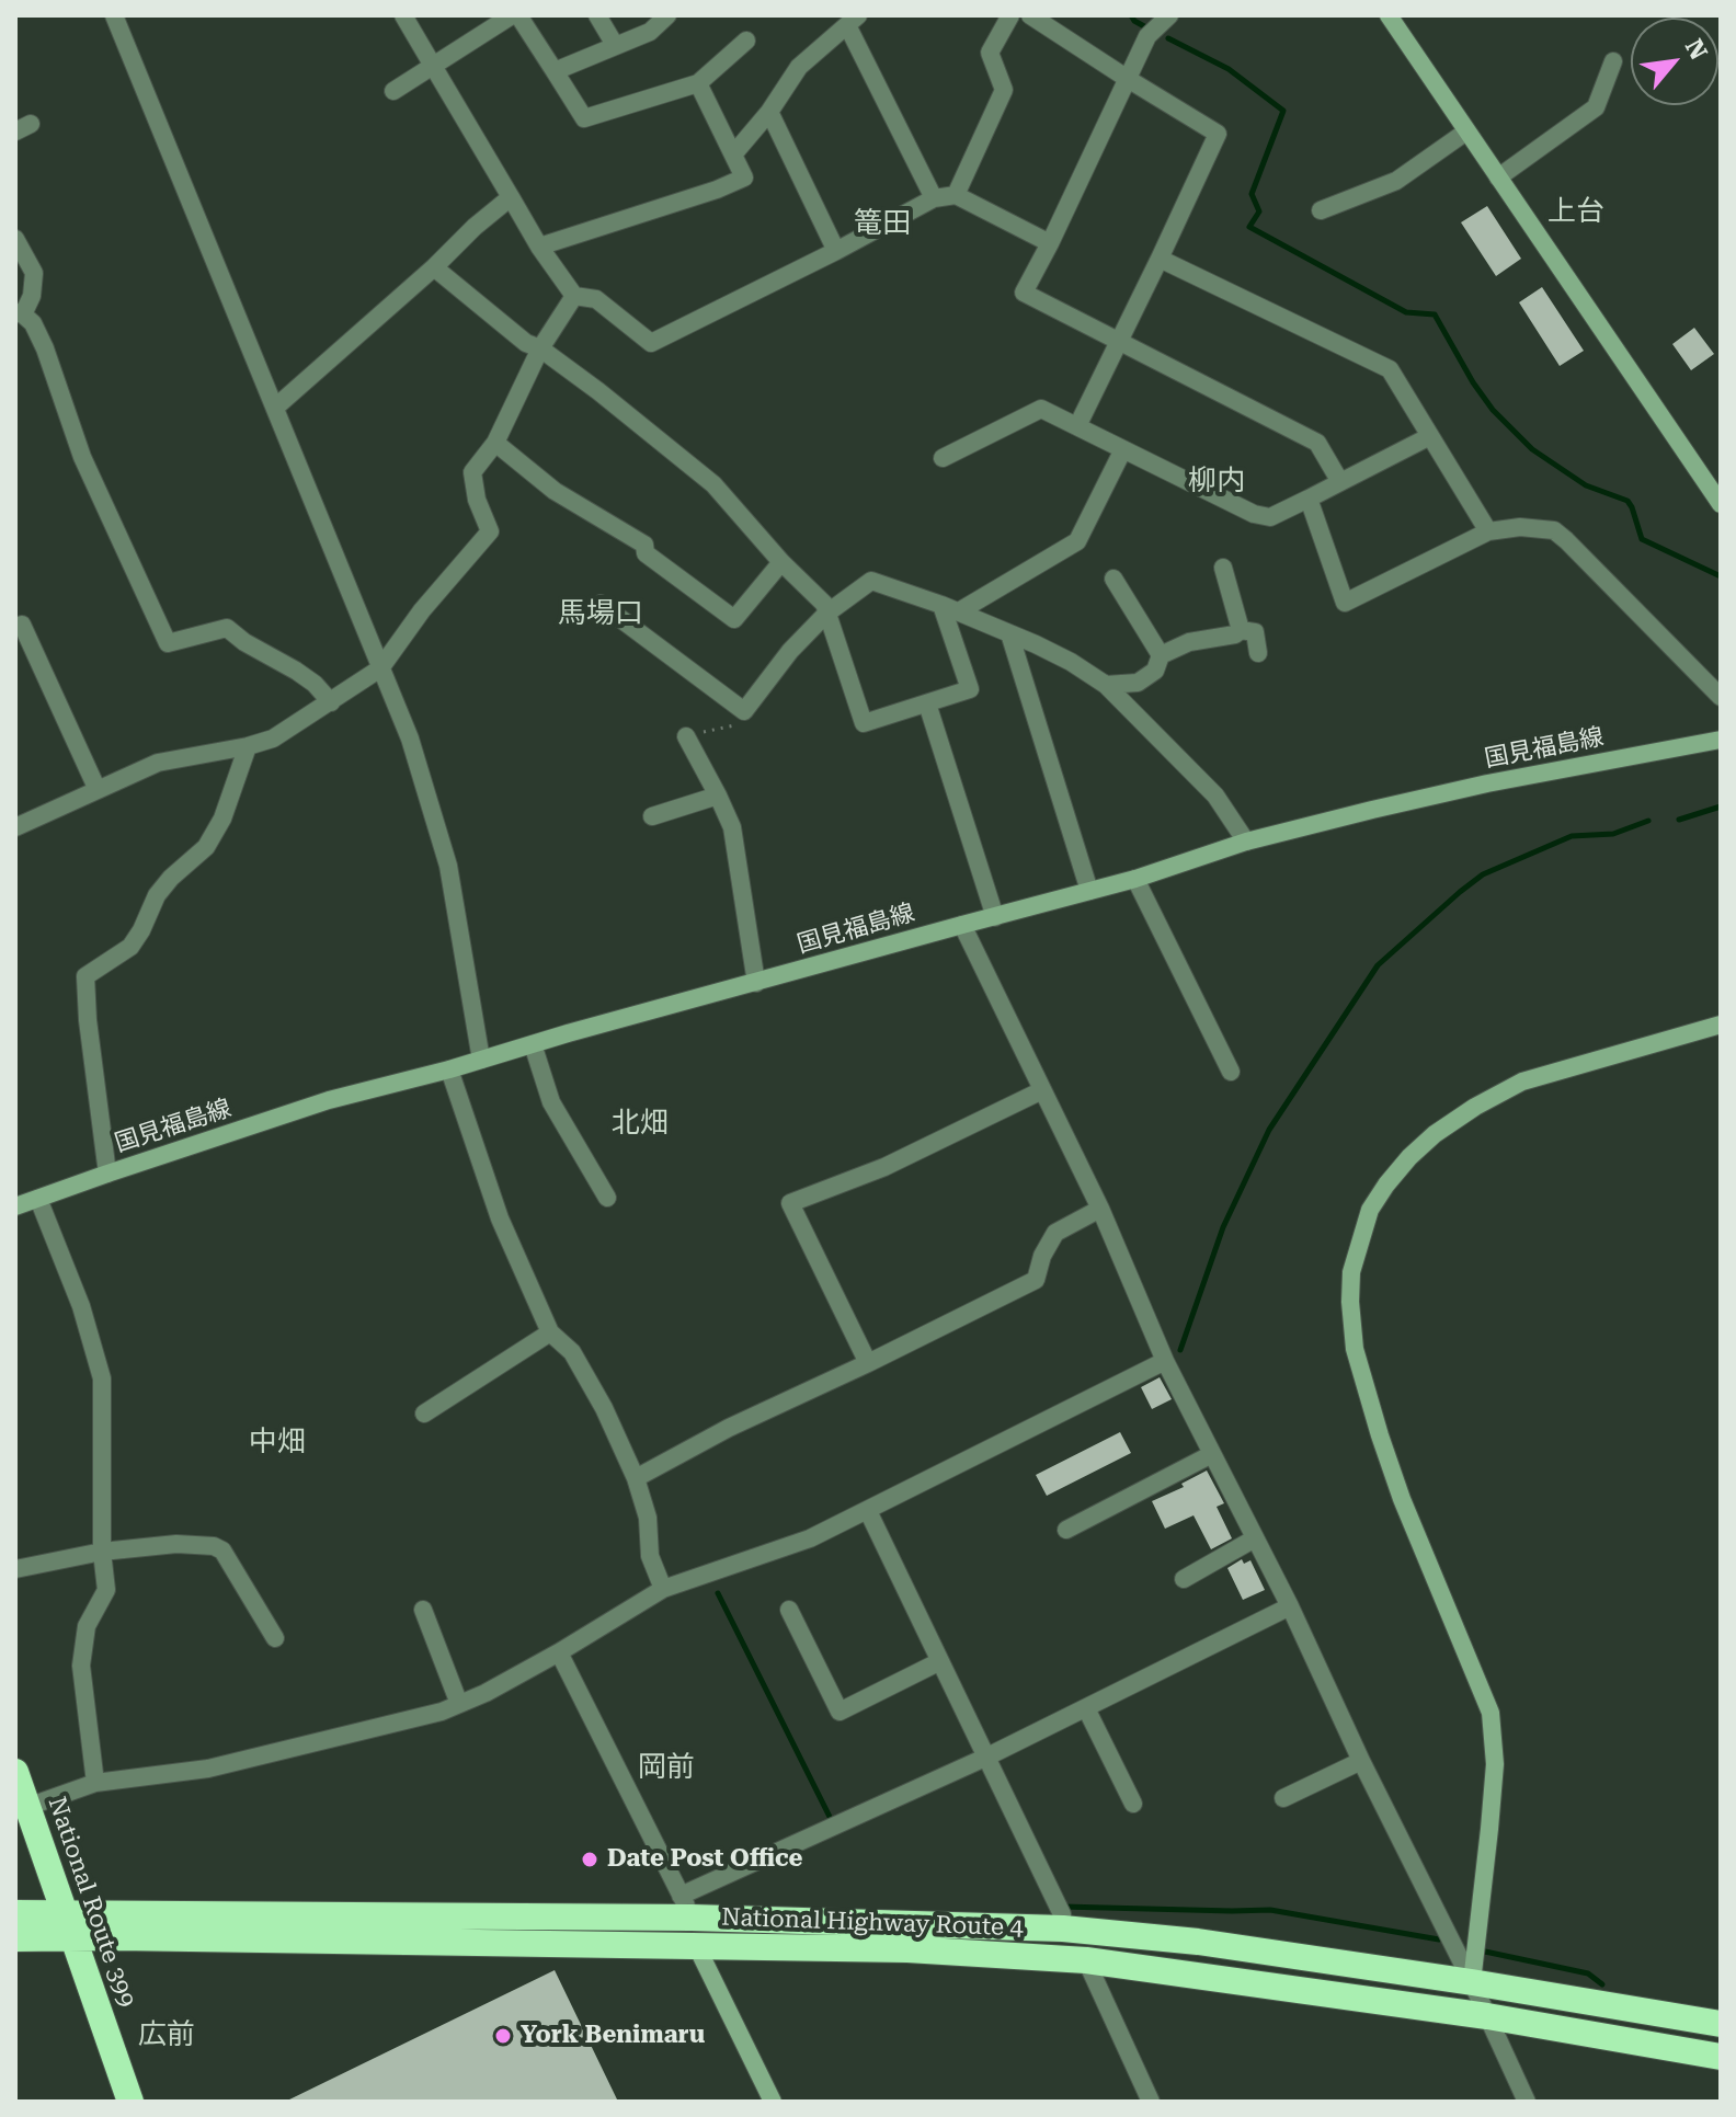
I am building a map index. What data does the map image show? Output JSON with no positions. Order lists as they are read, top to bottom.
{
  "streets": {
    "highway": ["National Route 399", "National Highway Route 4"],
    "street": ["国見福島線"]
  },
  "crossings": [
    ["National Route 399", "National Highway Route 4"]
  ],
  "districts": [
    "上台",
    "篭田",
    "柳内",
    "馬場口",
    "北畑",
    "中畑",
    "岡前",
    "広前"
  ],
  "places": ["Date Post Office", "York Benimaru"],
  "north": "top right"
}
